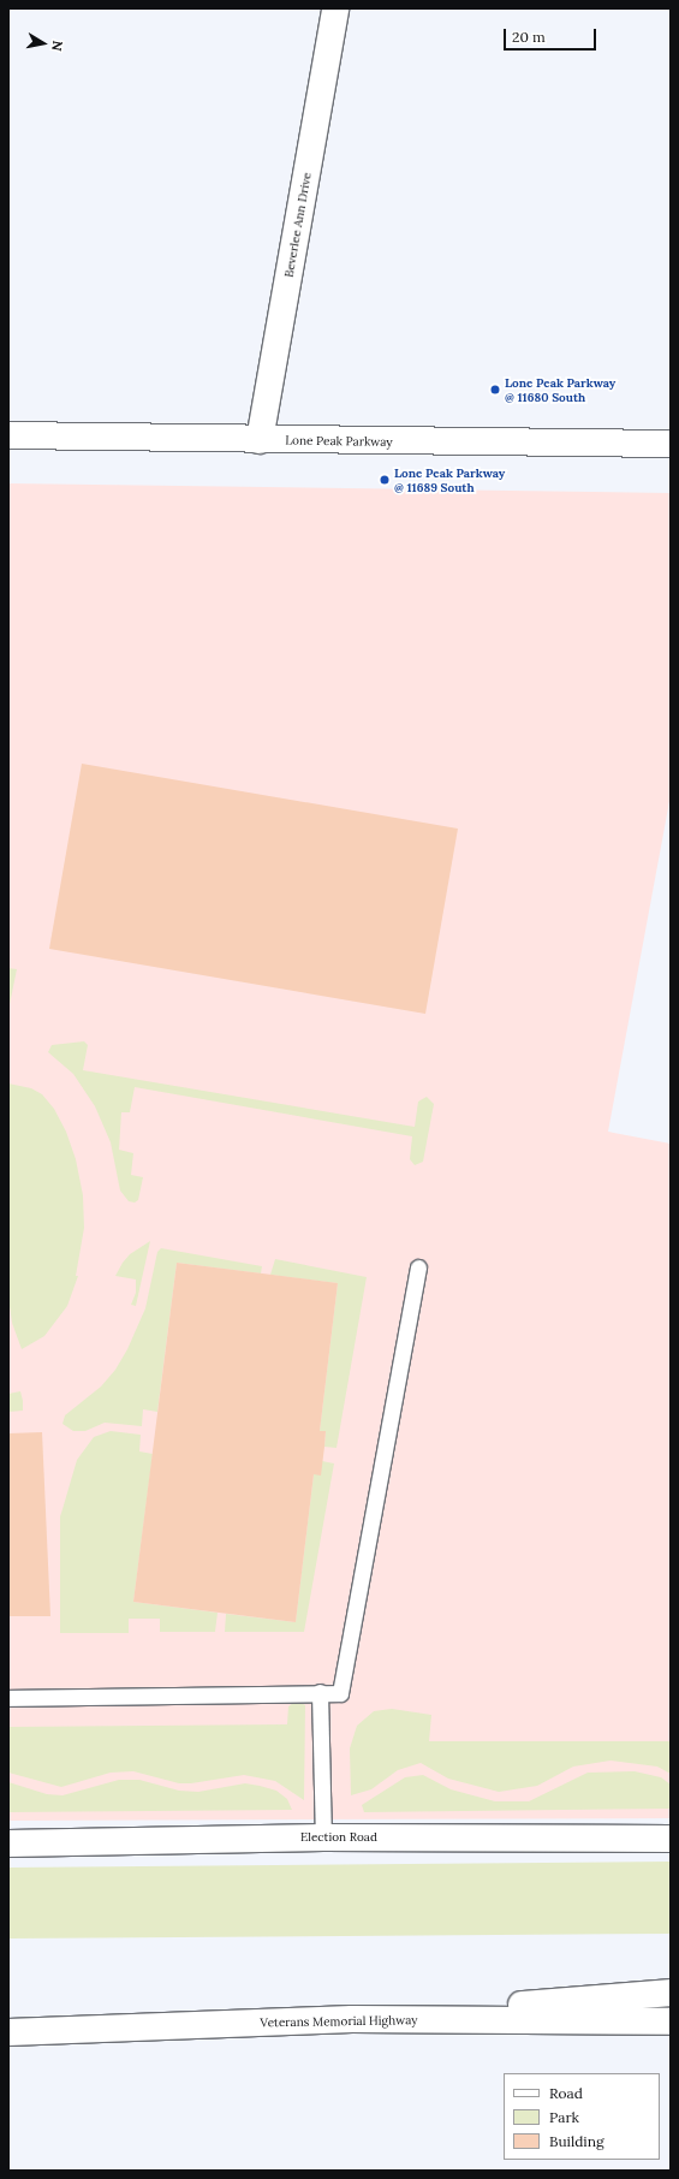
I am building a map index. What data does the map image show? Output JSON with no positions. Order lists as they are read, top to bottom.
{
  "streets": {
    "main road": [
      "Beverlee Ann Drive",
      "Lone Peak Parkway",
      "Election Road",
      "Veterans Memorial Highway"
    ]
  },
  "crossings": [
    ["Beverlee Ann Drive", "Lone Peak Parkway"]
  ],
  "places": ["Lone Peak Parkway @ 11680 South", "Lone Peak Parkway @ 11689 South"],
  "legend": ["Road", "Park", "Building"],
  "scale_bar": "20 m",
  "north": "right"
}
